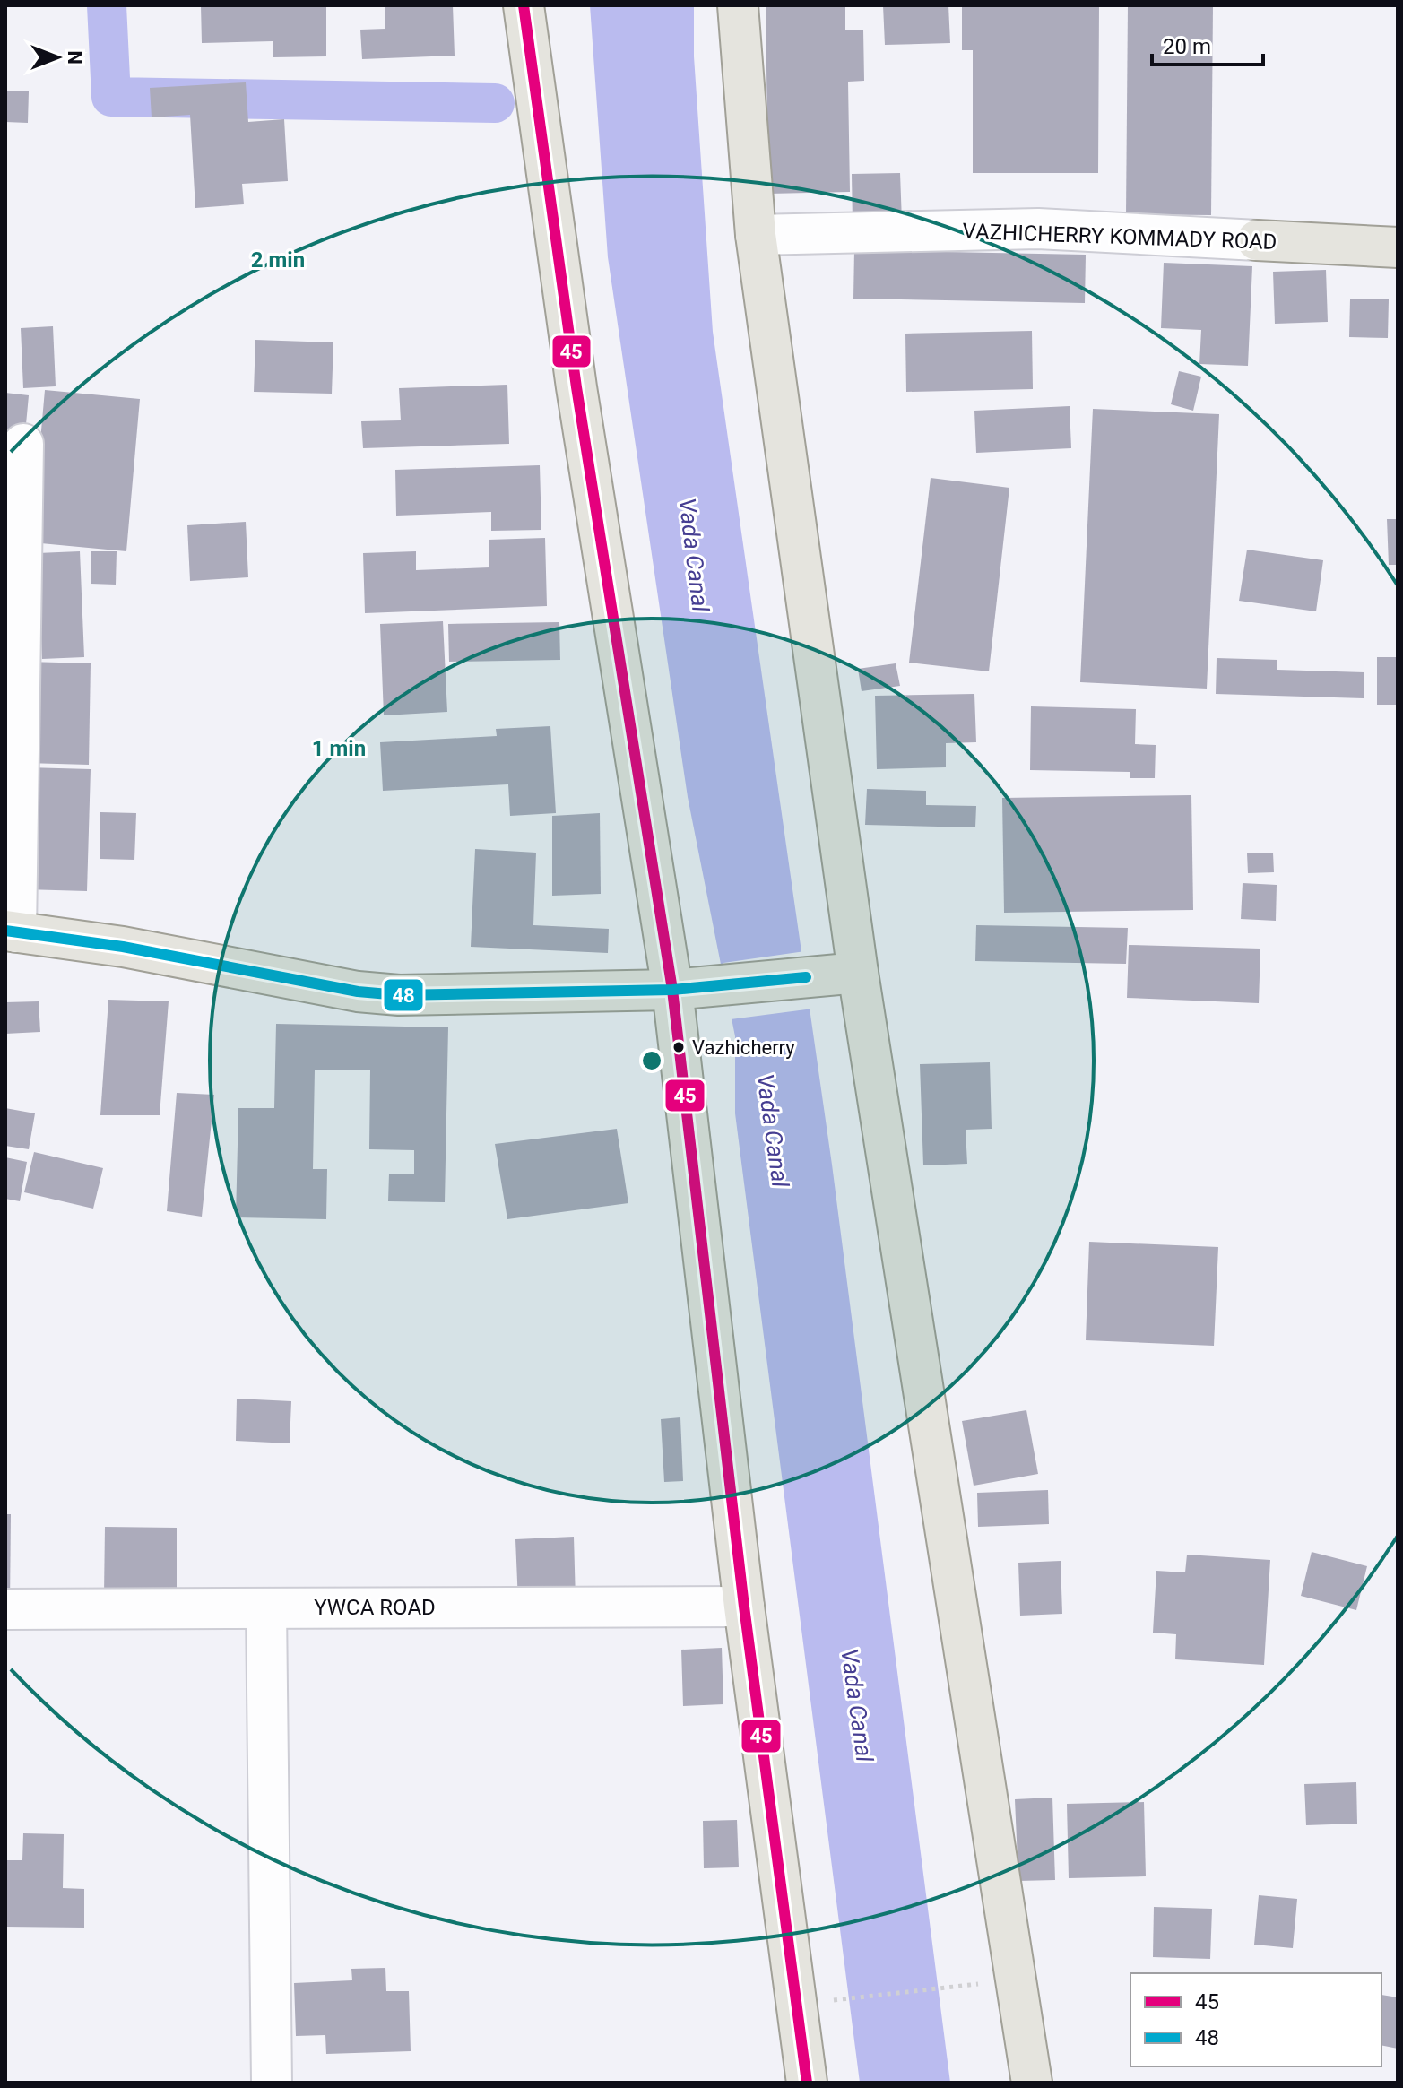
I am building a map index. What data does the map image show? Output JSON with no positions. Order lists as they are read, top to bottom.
{
  "streets": {
    "main road": ["VAZHICHERRY KOMMADY ROAD"],
    "street": ["YWCA ROAD"]
  },
  "water": ["Vada Canal"],
  "places": ["Vazhicherry"],
  "lines": ["transit line 45", "transit line 48"],
  "legend": ["45", "48"],
  "scale_bar": "20 m",
  "north": "right",
  "rings": ["2 min", "1 min"]
}
